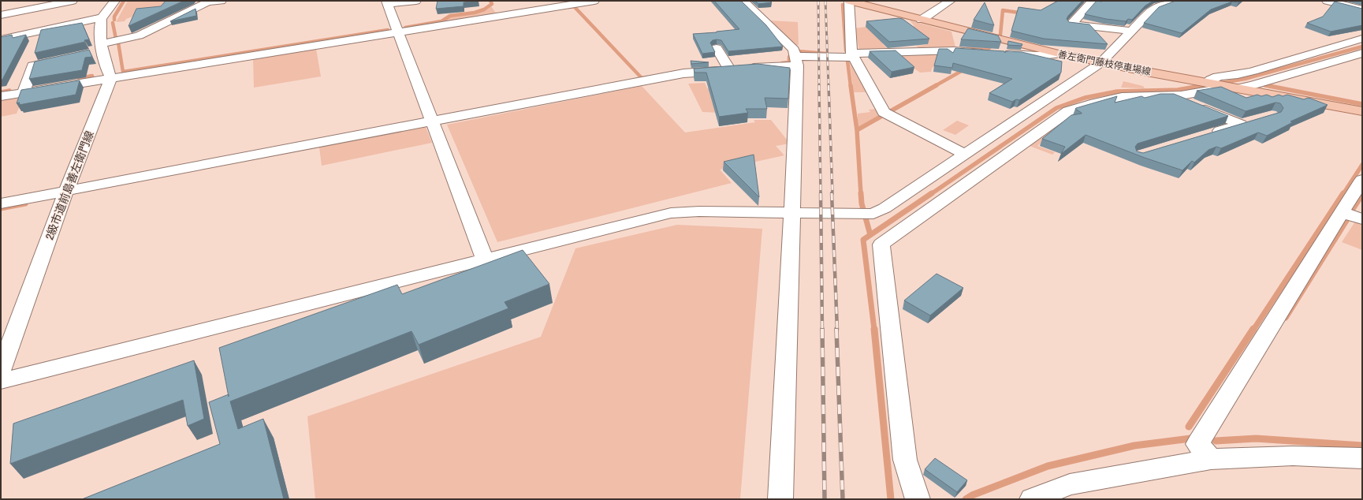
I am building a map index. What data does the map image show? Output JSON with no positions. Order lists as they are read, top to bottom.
{
  "streets": {
    "main road": ["善左衛門藤枝停車場線"],
    "street": ["2級市道前島善左衛門線"]
  }
}
